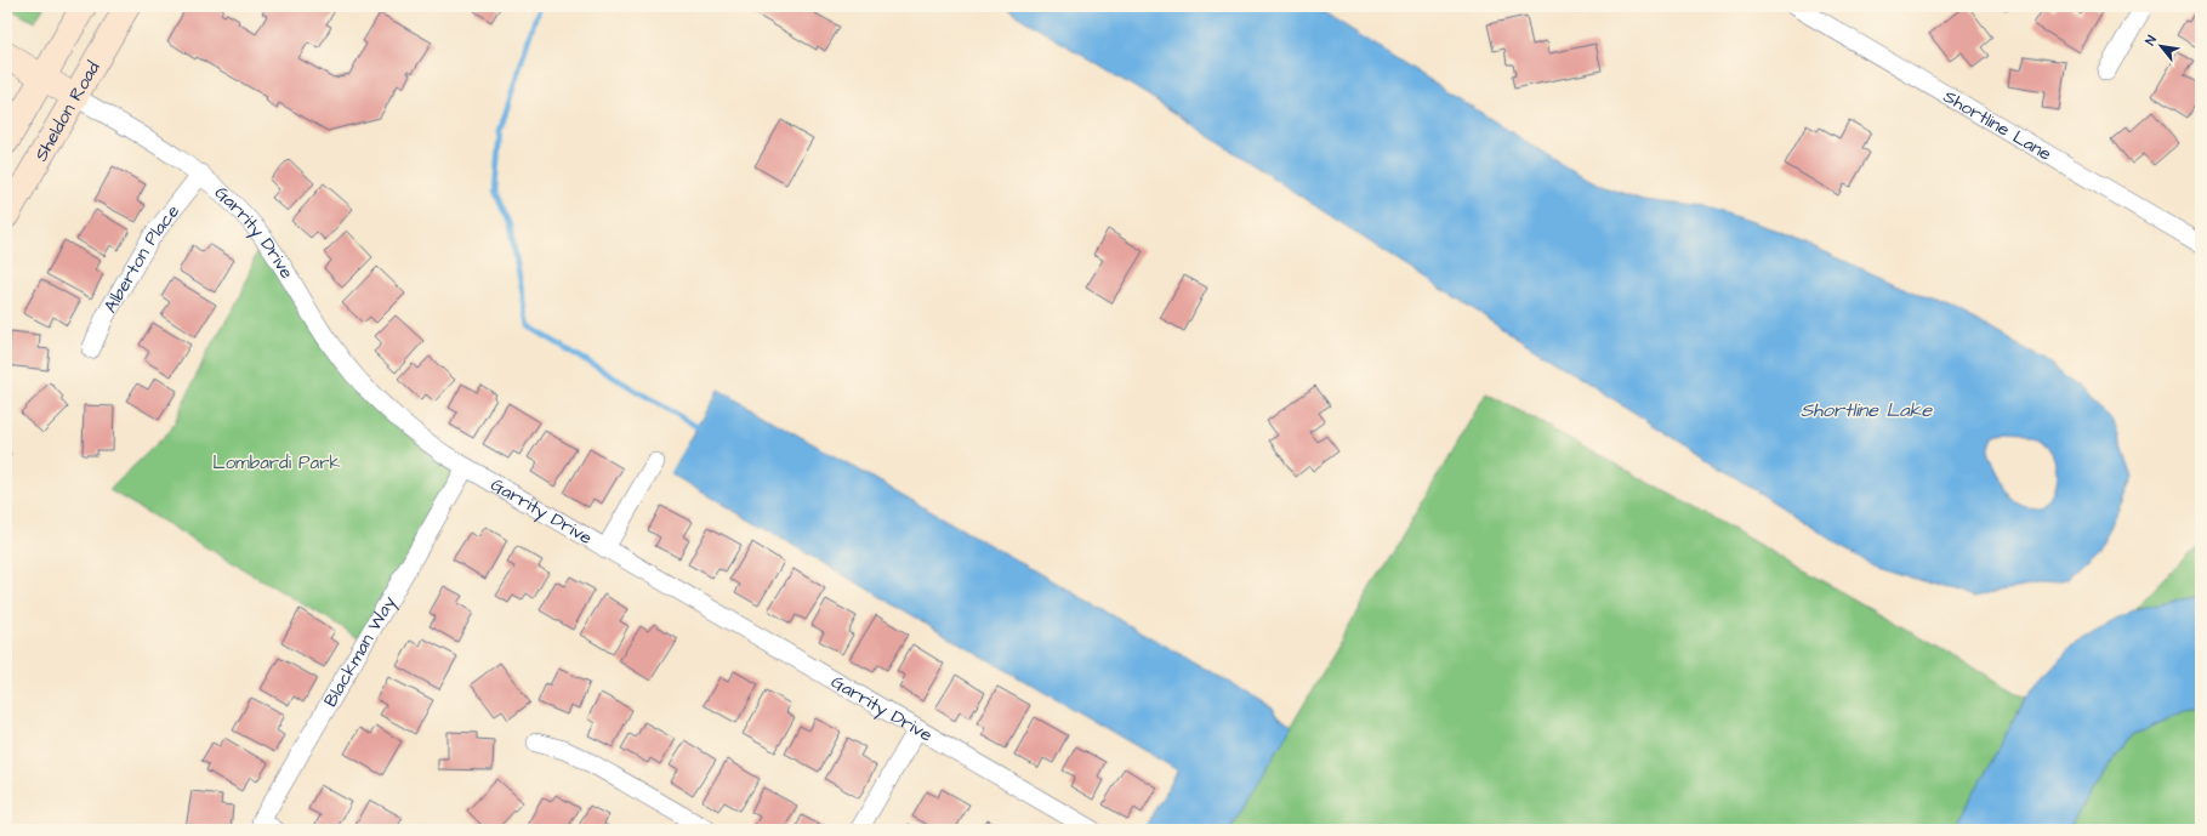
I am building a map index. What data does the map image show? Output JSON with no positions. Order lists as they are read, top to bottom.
{
  "streets": {
    "main road": ["Sheldon Road"],
    "street": [
      "Shortline Lane",
      "Garrity Drive",
      "Alberton Place",
      "Blackman Way"
    ]
  },
  "crossings": [
    ["Sheldon Road", "Garrity Drive"],
    ["Garrity Drive", "Alberton Place"],
    ["Garrity Drive", "Blackman Way"]
  ],
  "water": ["Shortline Lake"],
  "parks": ["Lombardi Park"],
  "north": "top left"
}
